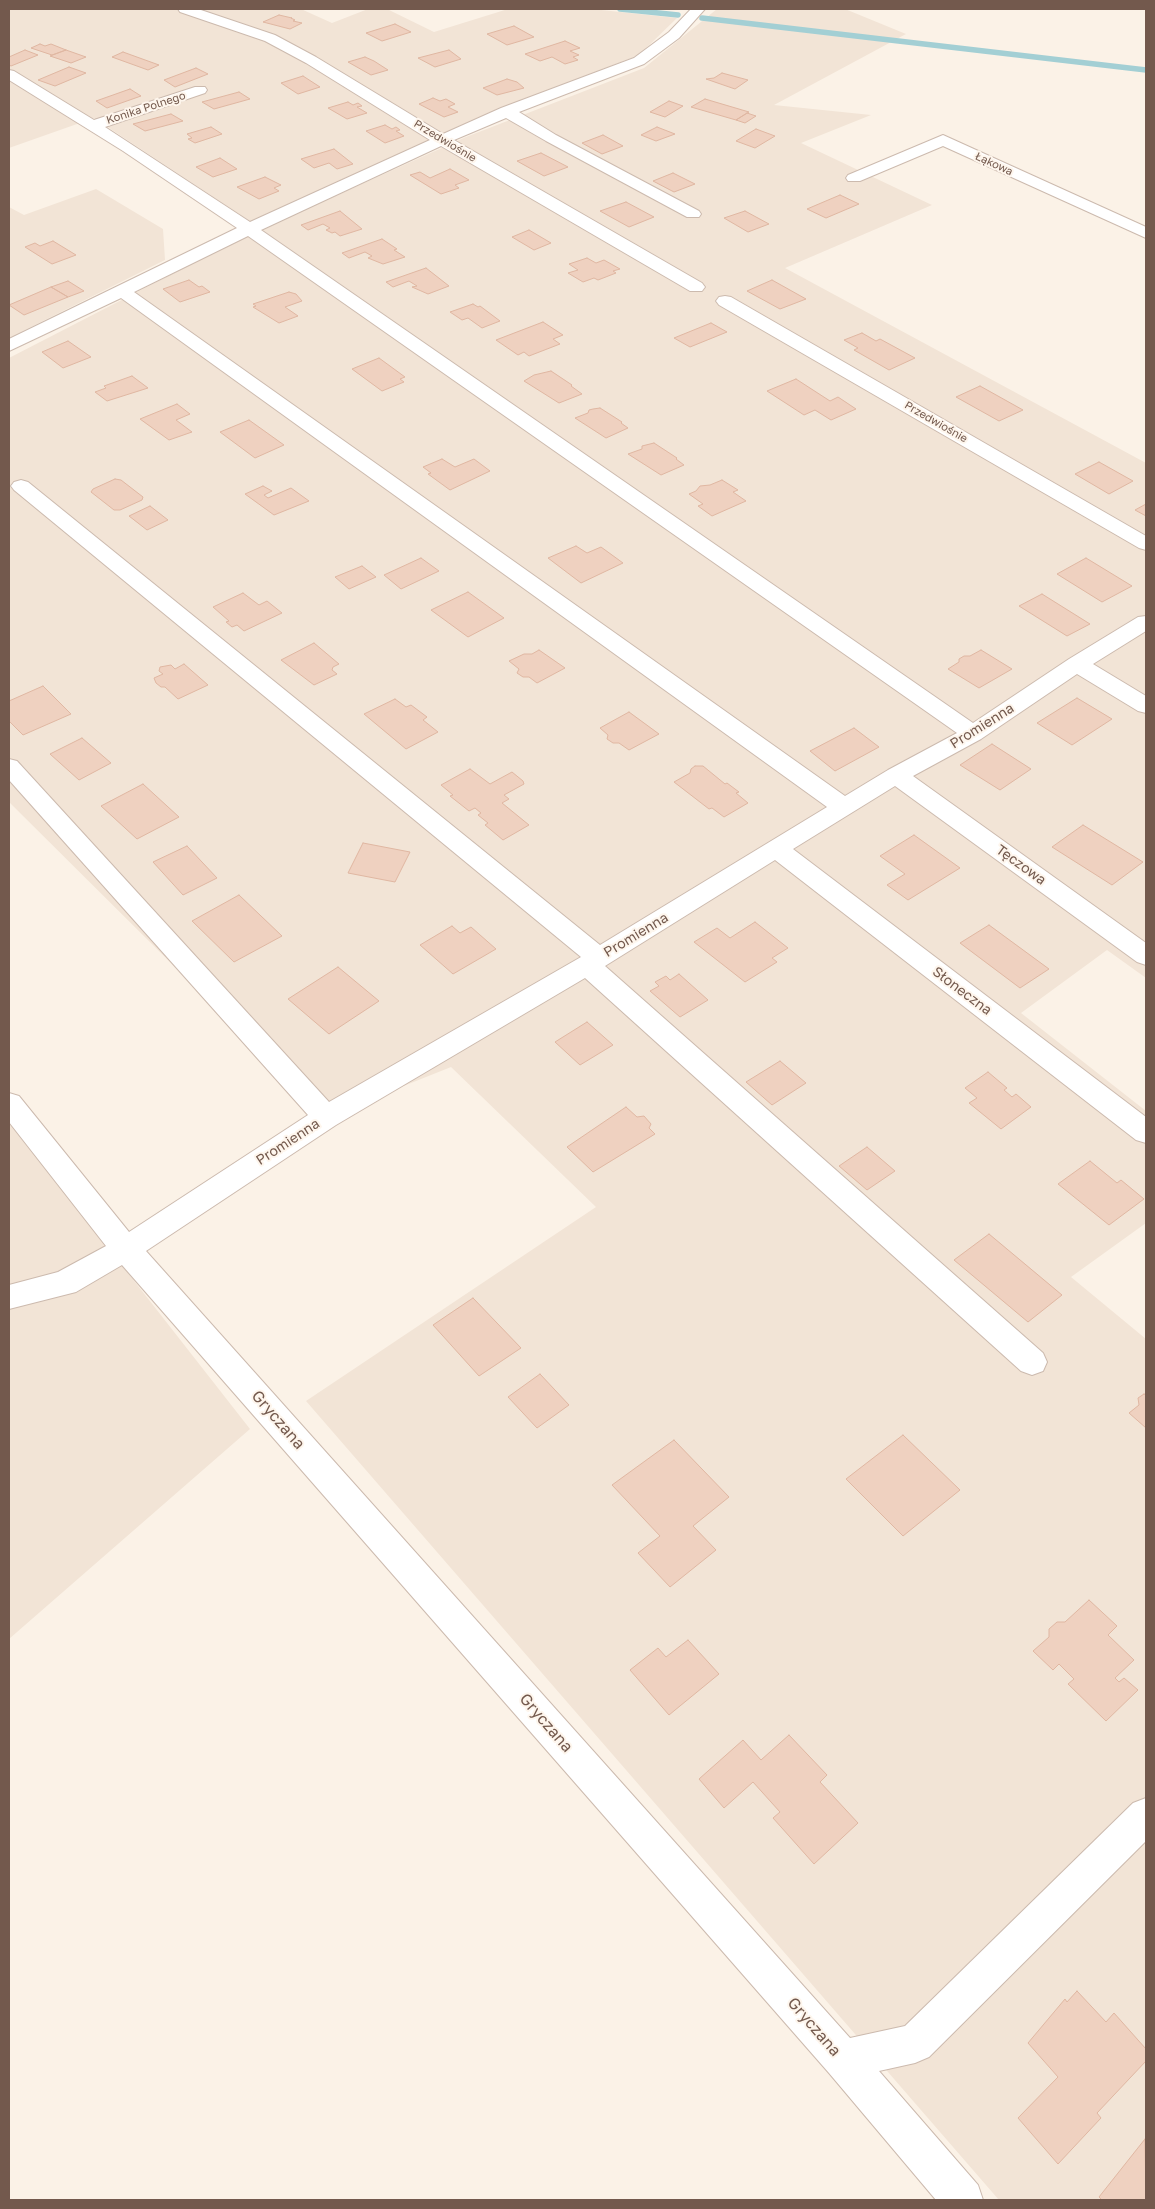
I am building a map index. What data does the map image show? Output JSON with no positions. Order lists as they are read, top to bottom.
{
  "streets": {
    "street": [
      "Konika Polnego",
      "Przedwiośnie",
      "Łąkowa",
      "Promienna",
      "Tęczowa",
      "Słoneczna",
      "Gryczana"
    ]
  },
  "crossings": [
    ["Promienna", "Tęczowa"],
    ["Promienna", "Słoneczna"],
    ["Promienna", "Gryczana"]
  ]
}
